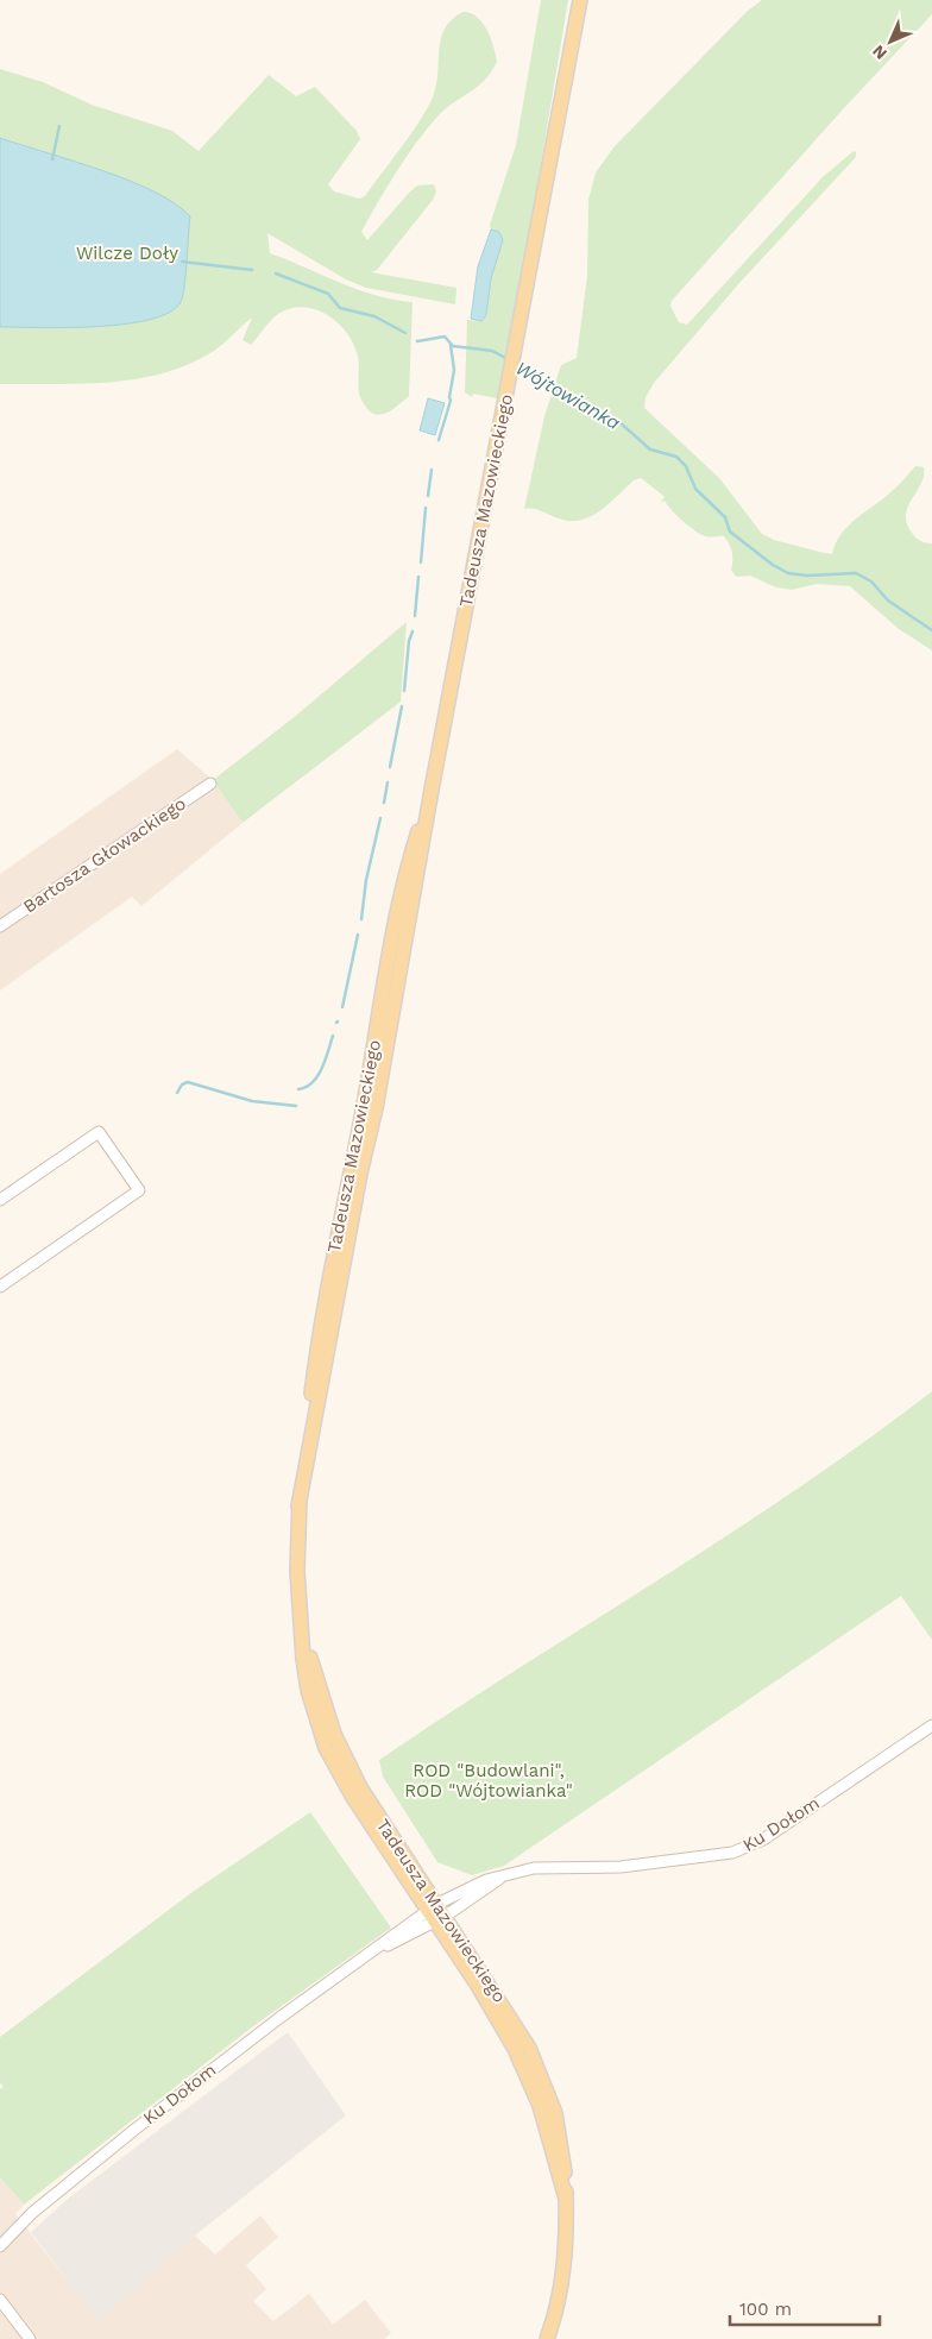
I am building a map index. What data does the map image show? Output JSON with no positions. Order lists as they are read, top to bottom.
{
  "streets": {
    "main road": ["Tadeusza Mazowieckiego"],
    "street": ["Bartosza Głowackiego", "Ku Dołom"]
  },
  "crossings": [
    ["Tadeusza Mazowieckiego", "Ku Dołom"]
  ],
  "water": ["Wójtowianka"],
  "parks": ["Wilcze Doły", "ROD \"Budowlani\", ROD \"Wójtowianka\""],
  "scale_bar": "100 m",
  "north": "bottom left"
}
